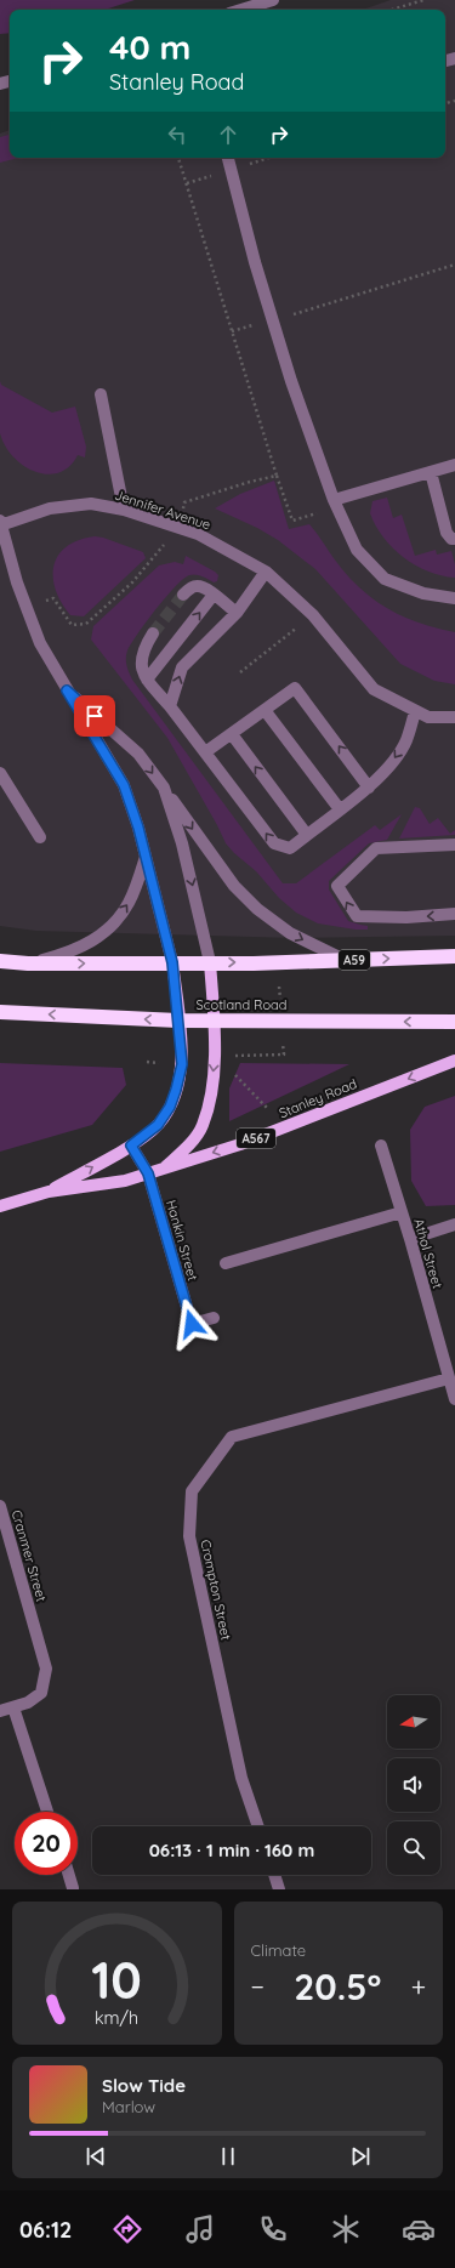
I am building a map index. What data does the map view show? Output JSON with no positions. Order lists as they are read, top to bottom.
{
  "streets": {
    "highway": ["A59", "Scotland Road"],
    "main road": ["Stanley Road", "A567"],
    "street": [
      "Jennifer Avenue",
      "Hankin Street",
      "Athol Street",
      "Cranmer Street",
      "Crompton Street"
    ]
  },
  "crossings": [
    ["Jennifer Avenue", "A59"],
    ["Jennifer Avenue", "Stanley Road"],
    ["A59", "Stanley Road"],
    ["Scotland Road", "Stanley Road"],
    ["Stanley Road", "Hankin Street"],
    ["Athol Street", "Crompton Street"]
  ],
  "north": "left",
  "page": {
    "turn": ["40 m", "Stanley Road"],
    "limit": "20",
    "trip": "06:13 · 1 min · 160 m",
    "tile": "Climate",
    "heat": ["−", "20.5°", "+"],
    "song": ["Slow Tide", "Marlow"],
    "tabs": "06:12",
    "gauge": ["10", "km/h"]
  }
}
